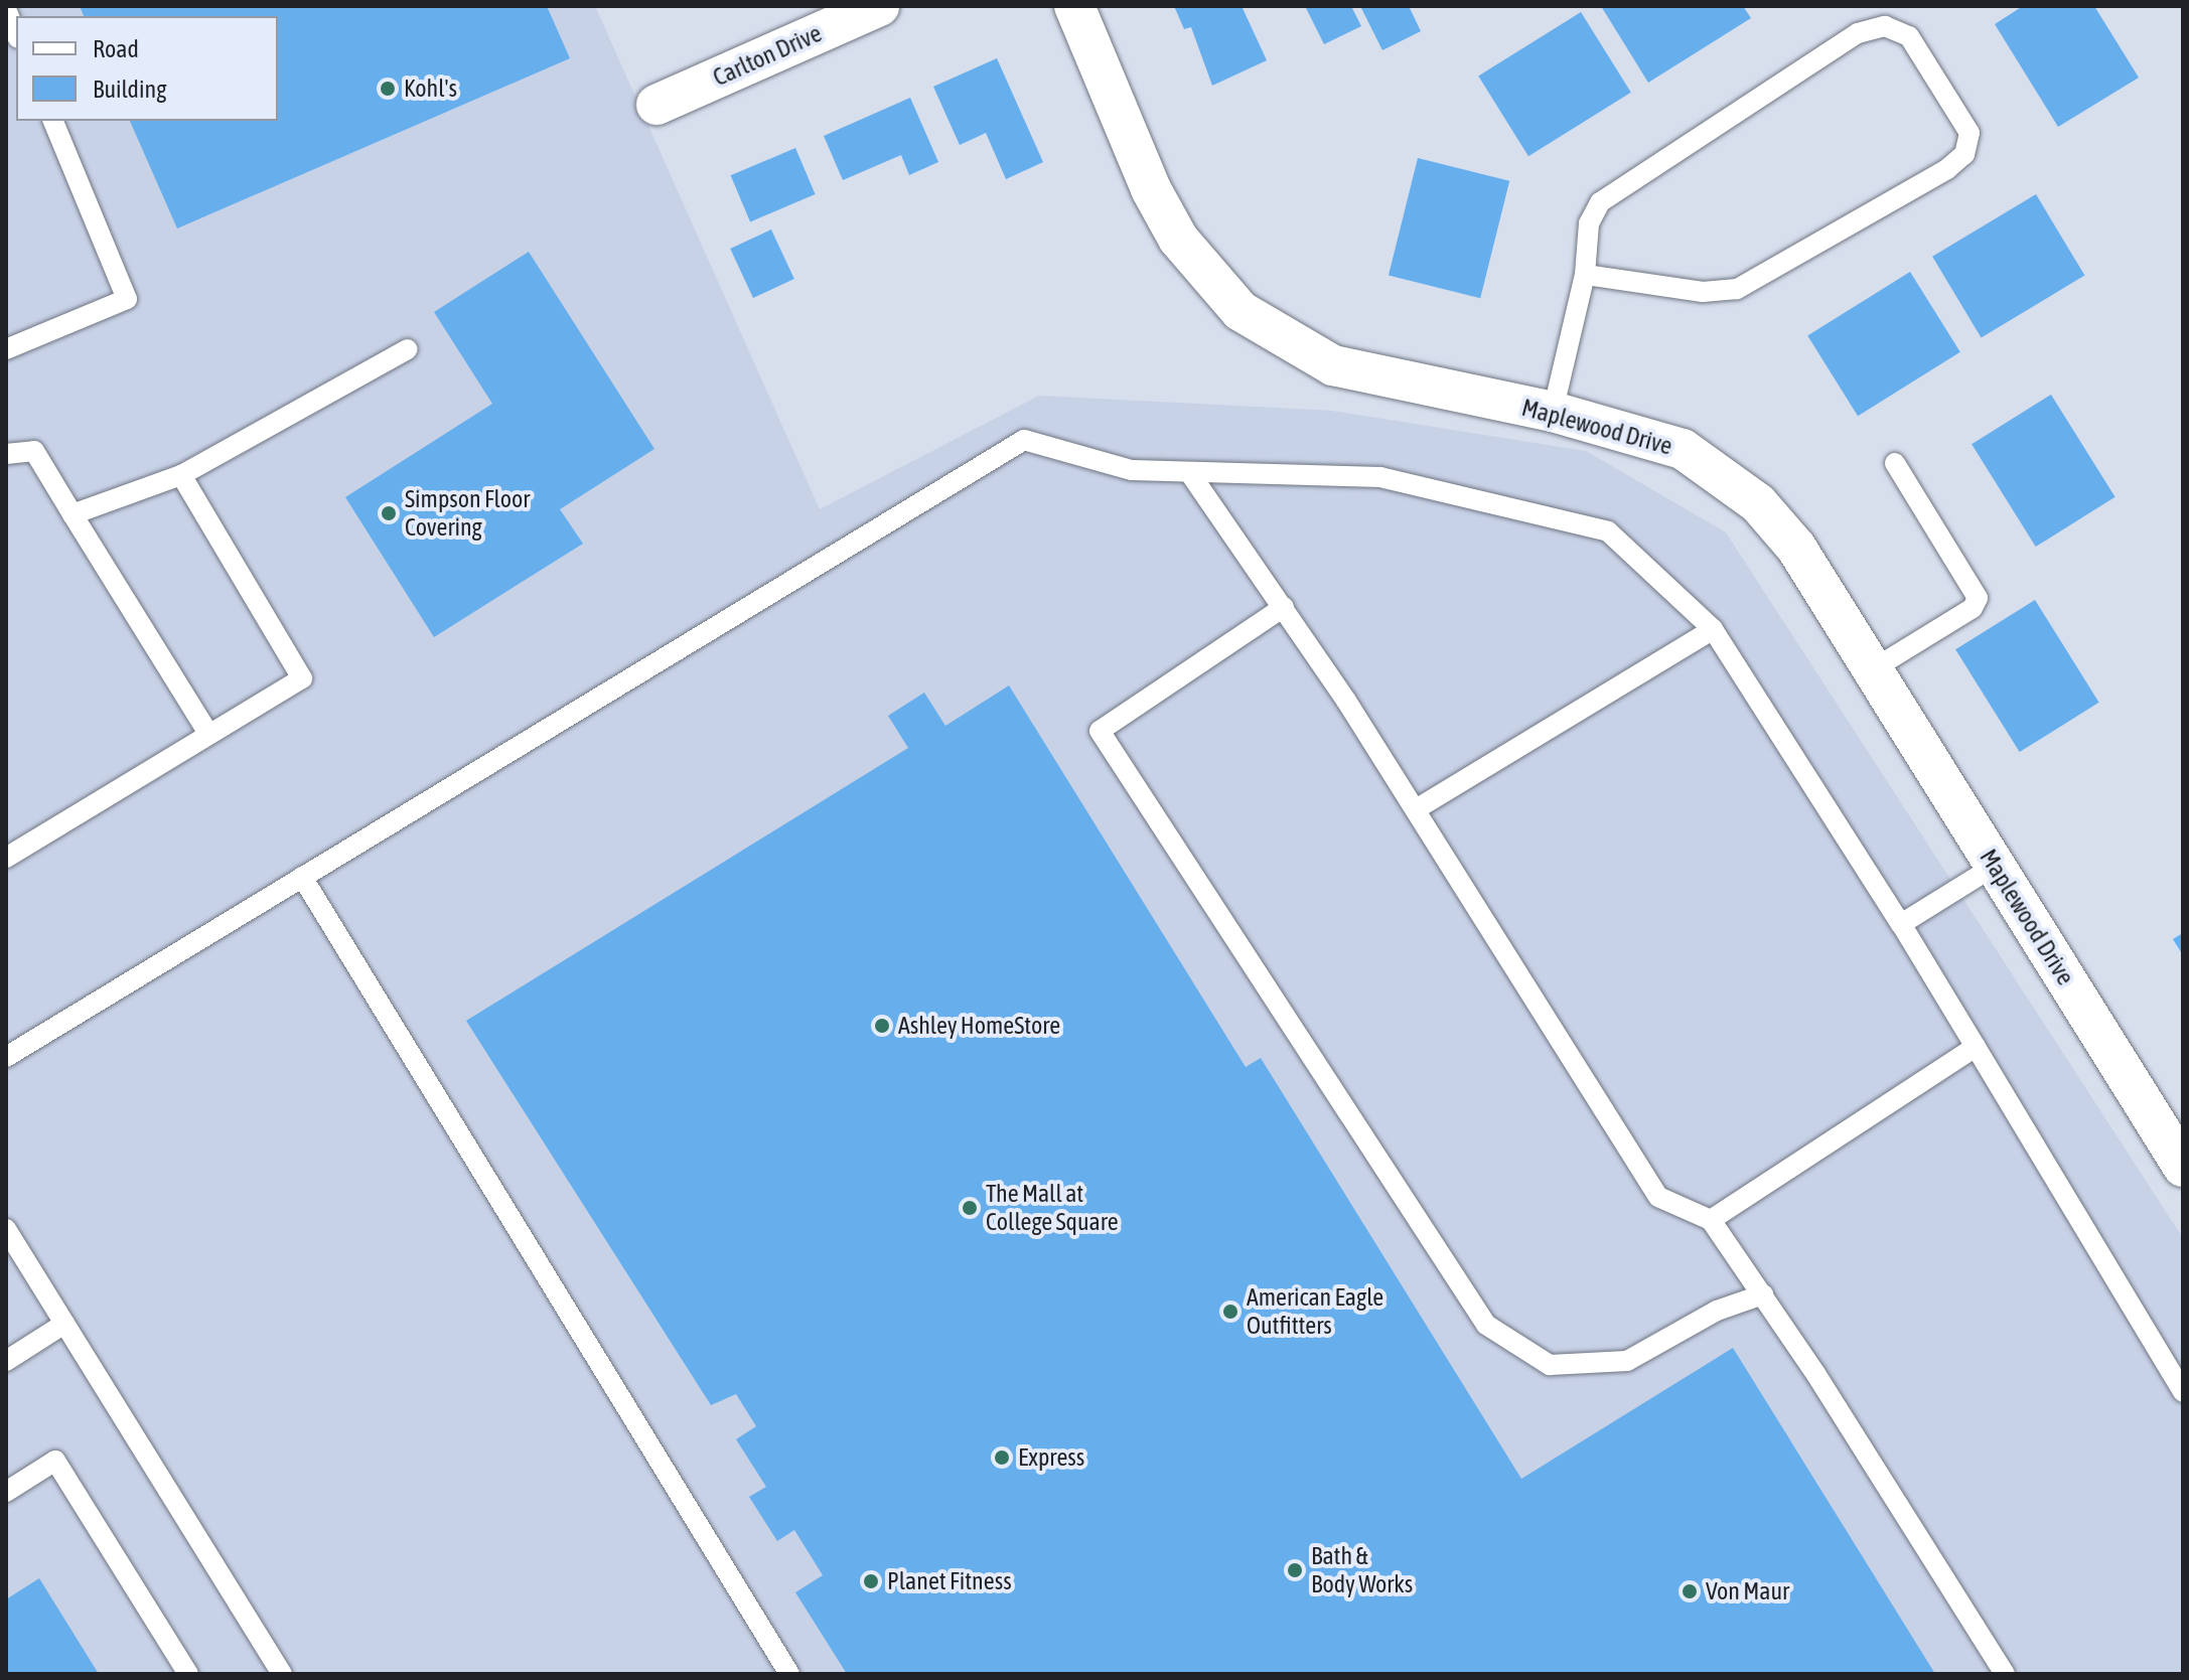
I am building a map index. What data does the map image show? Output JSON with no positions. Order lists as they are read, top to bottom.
{
  "streets": {
    "street": ["Carlton Drive", "Maplewood Drive"]
  },
  "places": [
    "Kohl's",
    "Simpson Floor Covering",
    "Ashley HomeStore",
    "The Mall at College Square",
    "American Eagle Outfitters",
    "Express",
    "Bath & Body Works",
    "Planet Fitness",
    "Von Maur"
  ],
  "legend": ["Road", "Building"]
}
